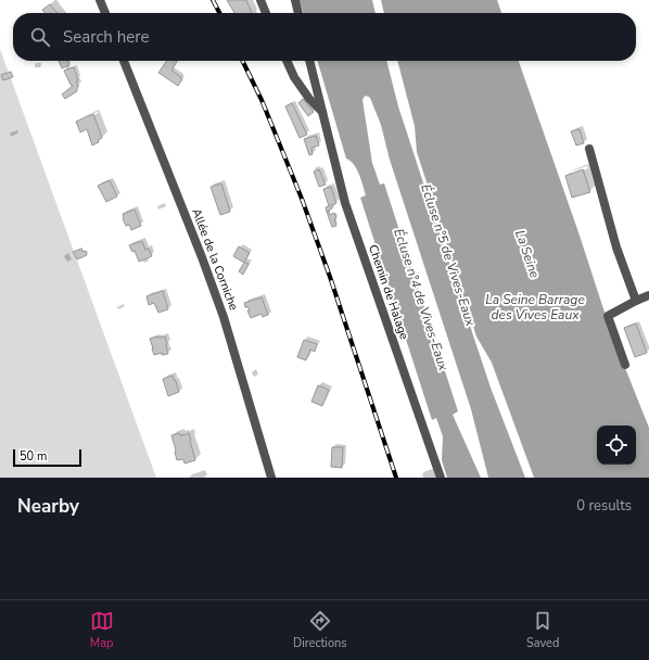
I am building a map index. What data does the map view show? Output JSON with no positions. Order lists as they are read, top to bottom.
{
  "streets": {
    "street": ["Allée de la Corniche", "Chemin de Halage"]
  },
  "water": [
    "La Seine",
    "Écluse n°5 de Vives-Eaux",
    "Écluse n°4 de Vives-Eaux",
    "La Seine Barrage des Vives Eaux"
  ],
  "scale_bar": "50 m",
  "page": {
    "search": "Search here",
    "scale": "50 m",
    "heading": ["Nearby", "0 results"],
    "nav": ["Map", "Directions", "Saved"]
  }
}
